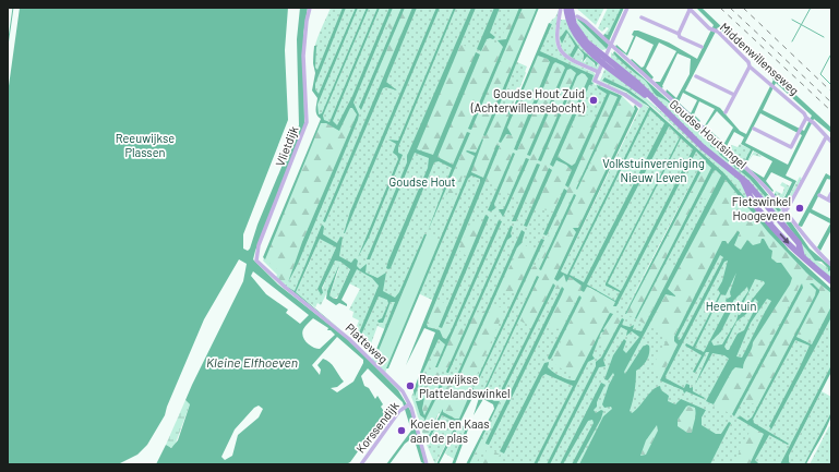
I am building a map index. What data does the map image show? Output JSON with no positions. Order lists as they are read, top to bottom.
{
  "streets": {
    "main road": ["Goudse Houtsingel"],
    "street": [
      "Middenwillenseweg",
      "Vlietdijk",
      "Platteweg",
      "Korssendijk"
    ]
  },
  "crossings": [
    ["Vlietdijk", "Platteweg"],
    ["Platteweg", "Korssendijk"]
  ],
  "water": ["Kleine Elfhoeven"],
  "parks": [
    "Reeuwijkse Plassen",
    "Volkstuinvereniging Nieuw Leven",
    "Goudse Hout",
    "Heemtuin"
  ],
  "places": [
    "Goudse Hout Zuid (Achterwillensebocht)",
    "Fietswinkel Hoogeveen",
    "Reeuwijkse Plattelandswinkel",
    "Koeien en Kaas aan de plas"
  ]
}
